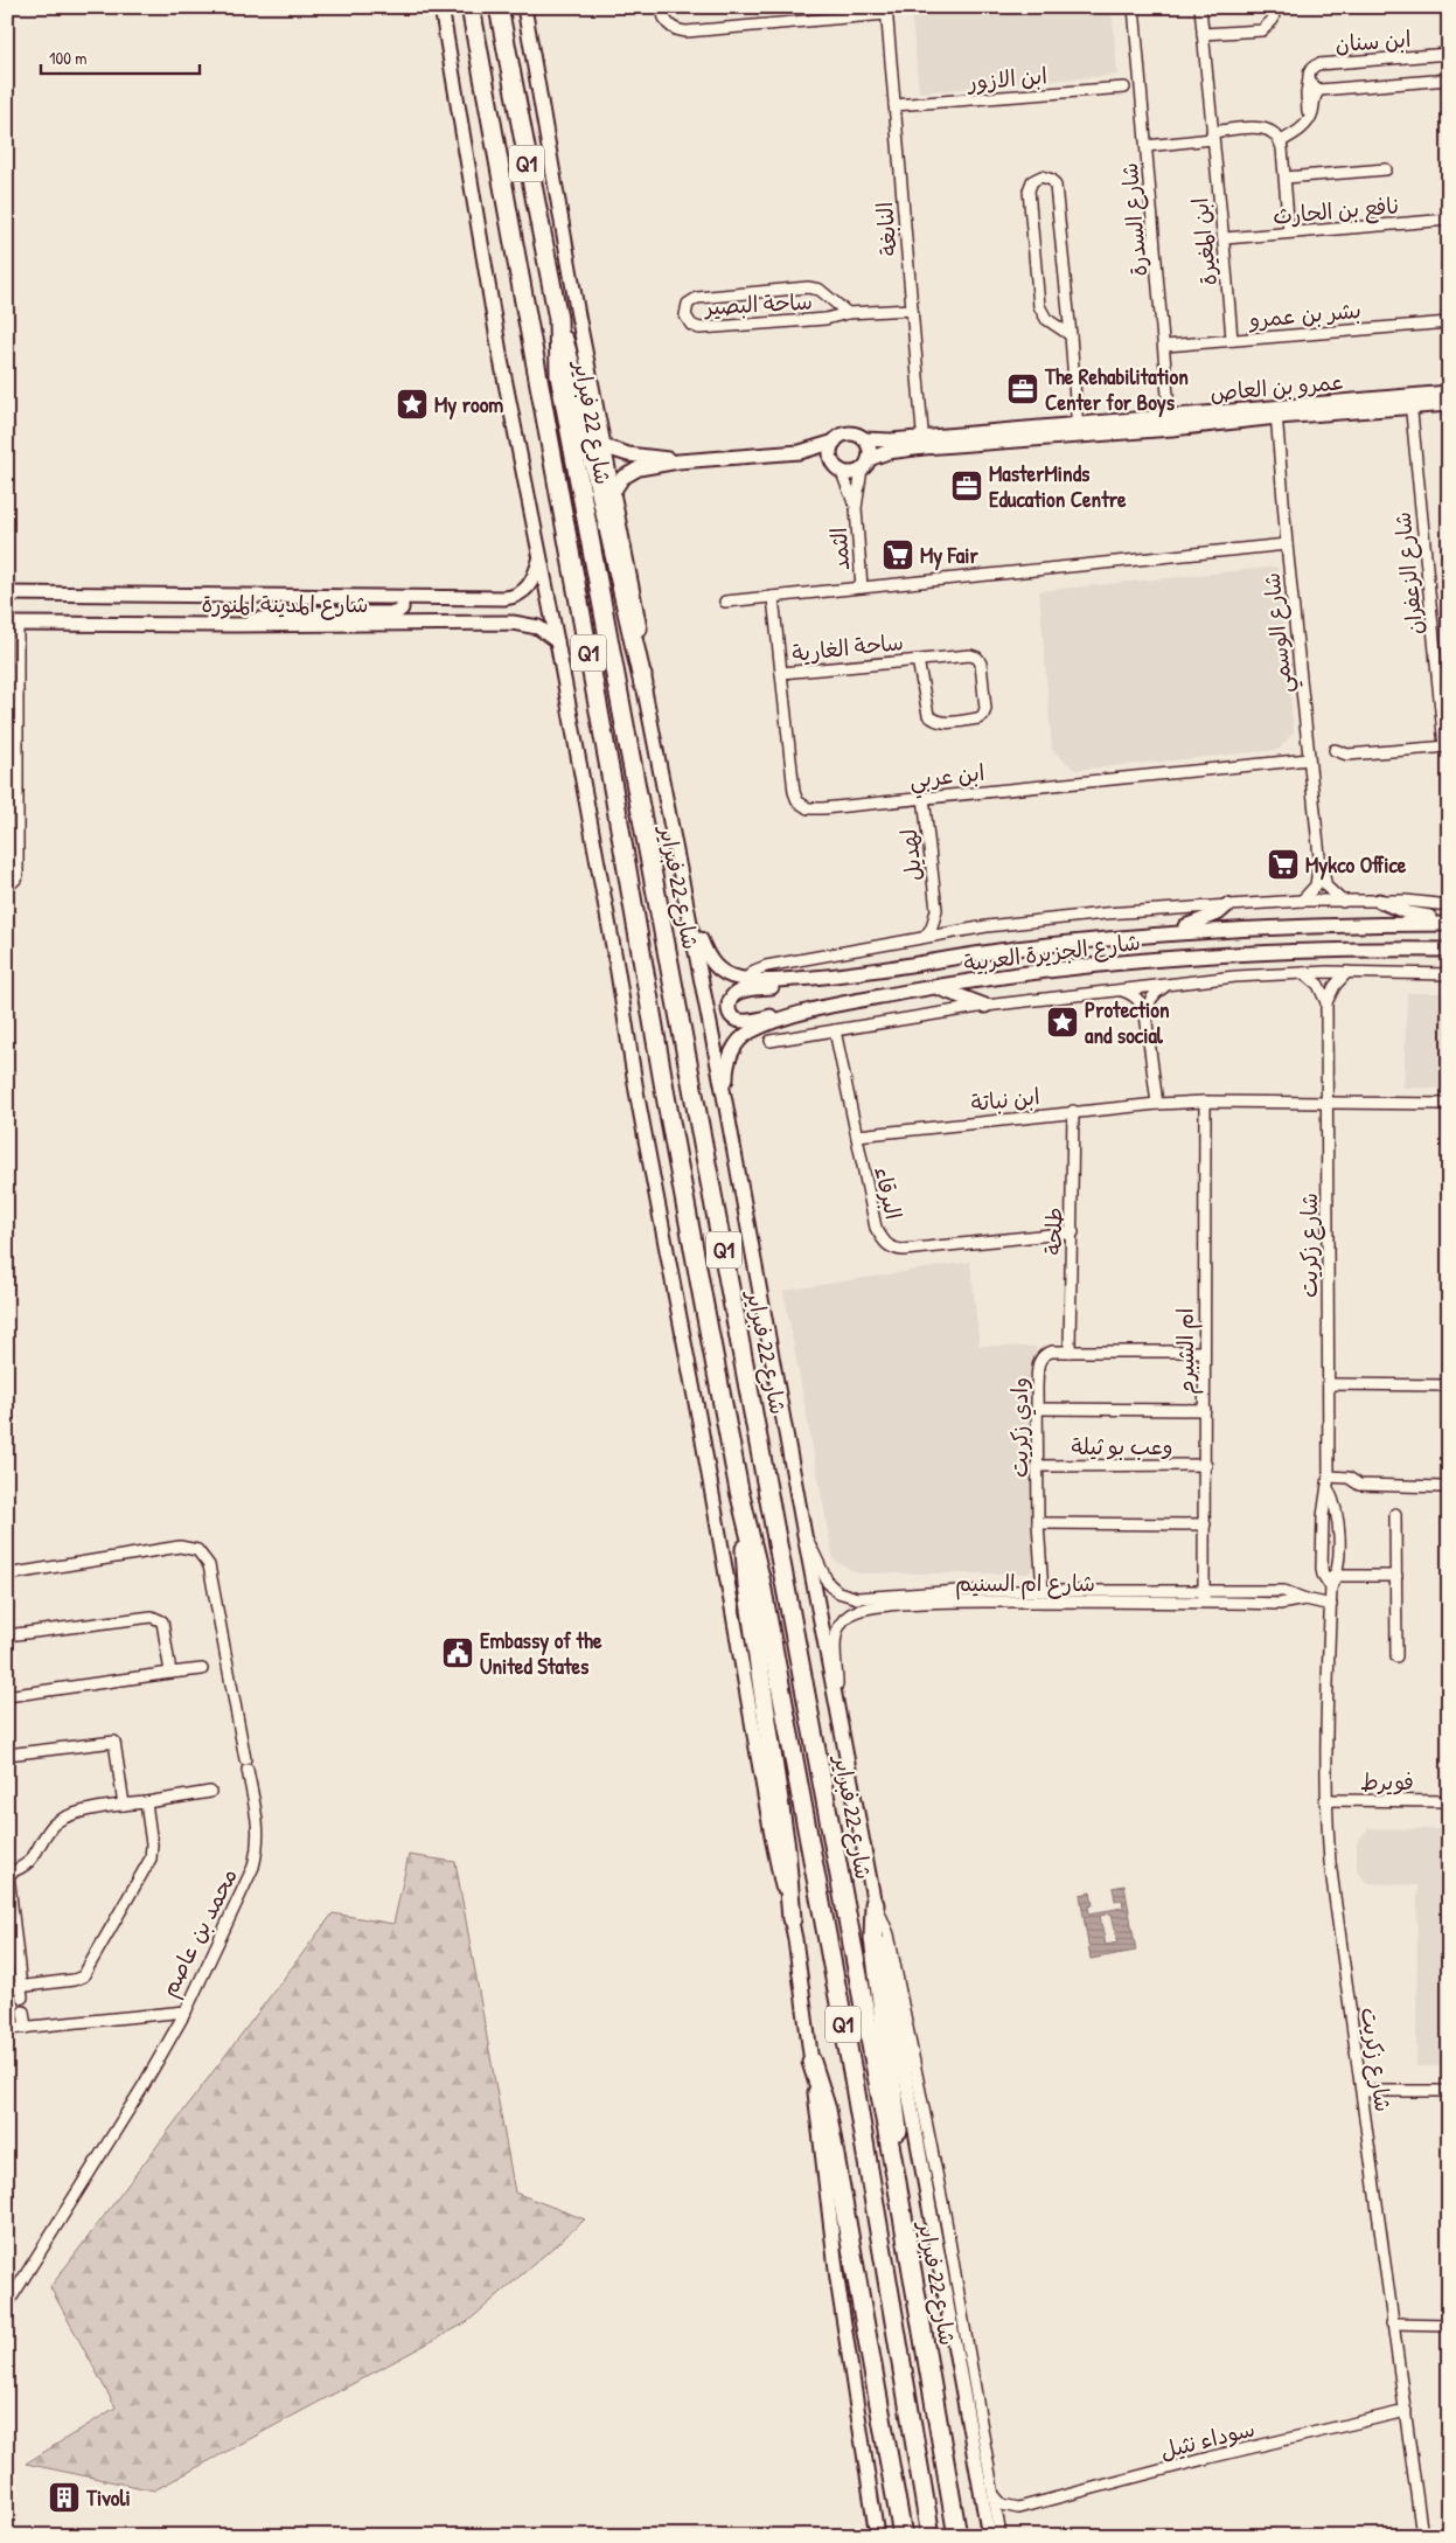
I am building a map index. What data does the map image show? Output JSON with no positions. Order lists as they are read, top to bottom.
{
  "streets": {
    "highway": ["Q1", "شارع 22 فبراير"],
    "main road": ["عمرو بن العاص", "شارع المدينة المنورة", "شارع الجزيرة العربية"],
    "street": [
      "ابن سنان",
      "ابن الازور",
      "نافع بن الحارث",
      "شارع السدرة",
      "النابغة",
      "ابن المغيرة",
      "ساحة البصير",
      "بشر بن عمرو",
      "الثمد",
      "شارع الزعفران",
      "شارع الوسمي",
      "ساحة الغارية",
      "ابن عربي",
      "لهديل",
      "ابن نباتة",
      "البرقاء",
      "طلحة",
      "شارع زكريت",
      "ام الشبرم",
      "وادي زكريت",
      "وعب بو ثيلة",
      "شارع ام السنيم",
      "فويرط",
      "محمد بن عاصم",
      "سوداء نثيل"
    ]
  },
  "crossings": [
    ["ابن الازور", "النابغة"],
    ["نافع بن الحارث", "ابن المغيرة"],
    ["شارع السدرة", "بشر بن عمرو"],
    ["شارع السدرة", "عمرو بن العاص"],
    ["النابغة", "ساحة البصير"],
    ["النابغة", "عمرو بن العاص"],
    ["ابن المغيرة", "بشر بن عمرو"],
    ["عمرو بن العاص", "الثمد"],
    ["عمرو بن العاص", "شارع الزعفران"],
    ["عمرو بن العاص", "شارع الوسمي"],
    ["شارع 22 فبراير", "شارع الجزيرة العربية"],
    ["شارع 22 فبراير", "شارع ام السنيم"],
    ["شارع الوسمي", "ابن عربي"],
    ["شارع الوسمي", "شارع الجزيرة العربية"],
    ["ساحة الغارية", "ابن عربي"],
    ["ابن عربي", "لهديل"],
    ["لهديل", "شارع الجزيرة العربية"],
    ["شارع الجزيرة العربية", "البرقاء"],
    ["ابن نباتة", "البرقاء"],
    ["ابن نباتة", "طلحة"],
    ["ابن نباتة", "شارع زكريت"],
    ["ابن نباتة", "ام الشبرم"],
    ["البرقاء", "طلحة"],
    ["طلحة", "وادي زكريت"],
    ["شارع زكريت", "شارع ام السنيم"],
    ["شارع زكريت", "فويرط"],
    ["شارع زكريت", "سوداء نثيل"],
    ["ام الشبرم", "وادي زكريت"],
    ["ام الشبرم", "وعب بو ثيلة"],
    ["ام الشبرم", "شارع ام السنيم"],
    ["وادي زكريت", "وعب بو ثيلة"],
    ["وادي زكريت", "شارع ام السنيم"]
  ],
  "places": {
    "office": ["The Rehabilitation Center for Boys", "MasterMinds Education Centre"],
    "place": ["My room", "Protection and social"],
    "supermarket": ["My Fair", "Mykco Office"],
    "public building": ["Embassy of the United States"],
    "building": ["Tivoli"]
  },
  "scale_bar": "100 m"
}
